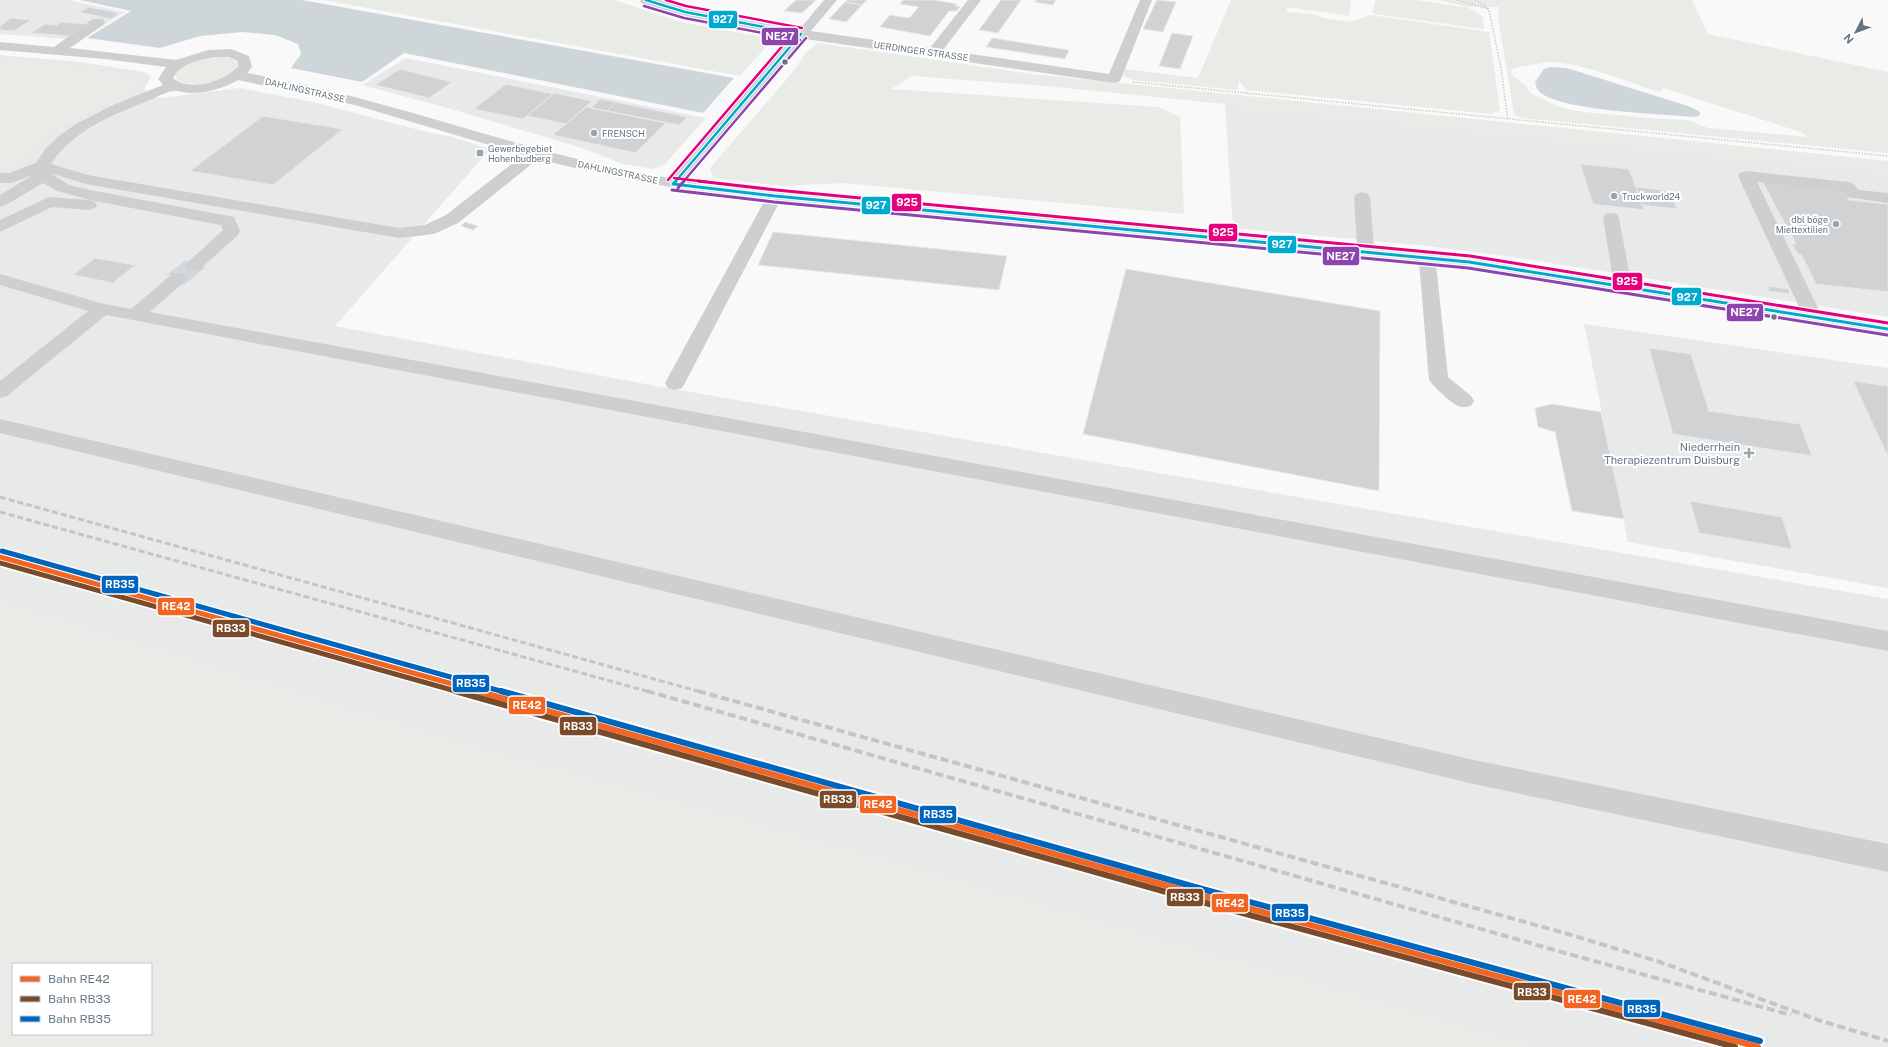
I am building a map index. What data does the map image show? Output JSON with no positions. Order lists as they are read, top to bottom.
{
  "streets": {
    "street": ["UERDINGER STRASSE", "DAHLINGSTRASSE"]
  },
  "places": {
    "other": ["FRENSCH", "Truckworld24", "dbl böge Miettextilien"],
    "transit": ["Gewerbegebiet Hohenbudberg"],
    "health": ["Niederrhein Therapiezentrum Duisburg"]
  },
  "lines": [
    "transit line 927",
    "transit line 925",
    "transit line NE27",
    "rail line RB35",
    "rail line RE42",
    "rail line RB33"
  ],
  "legend": ["Bahn RE42", "Bahn RB33", "Bahn RB35"],
  "north": "bottom left"
}
